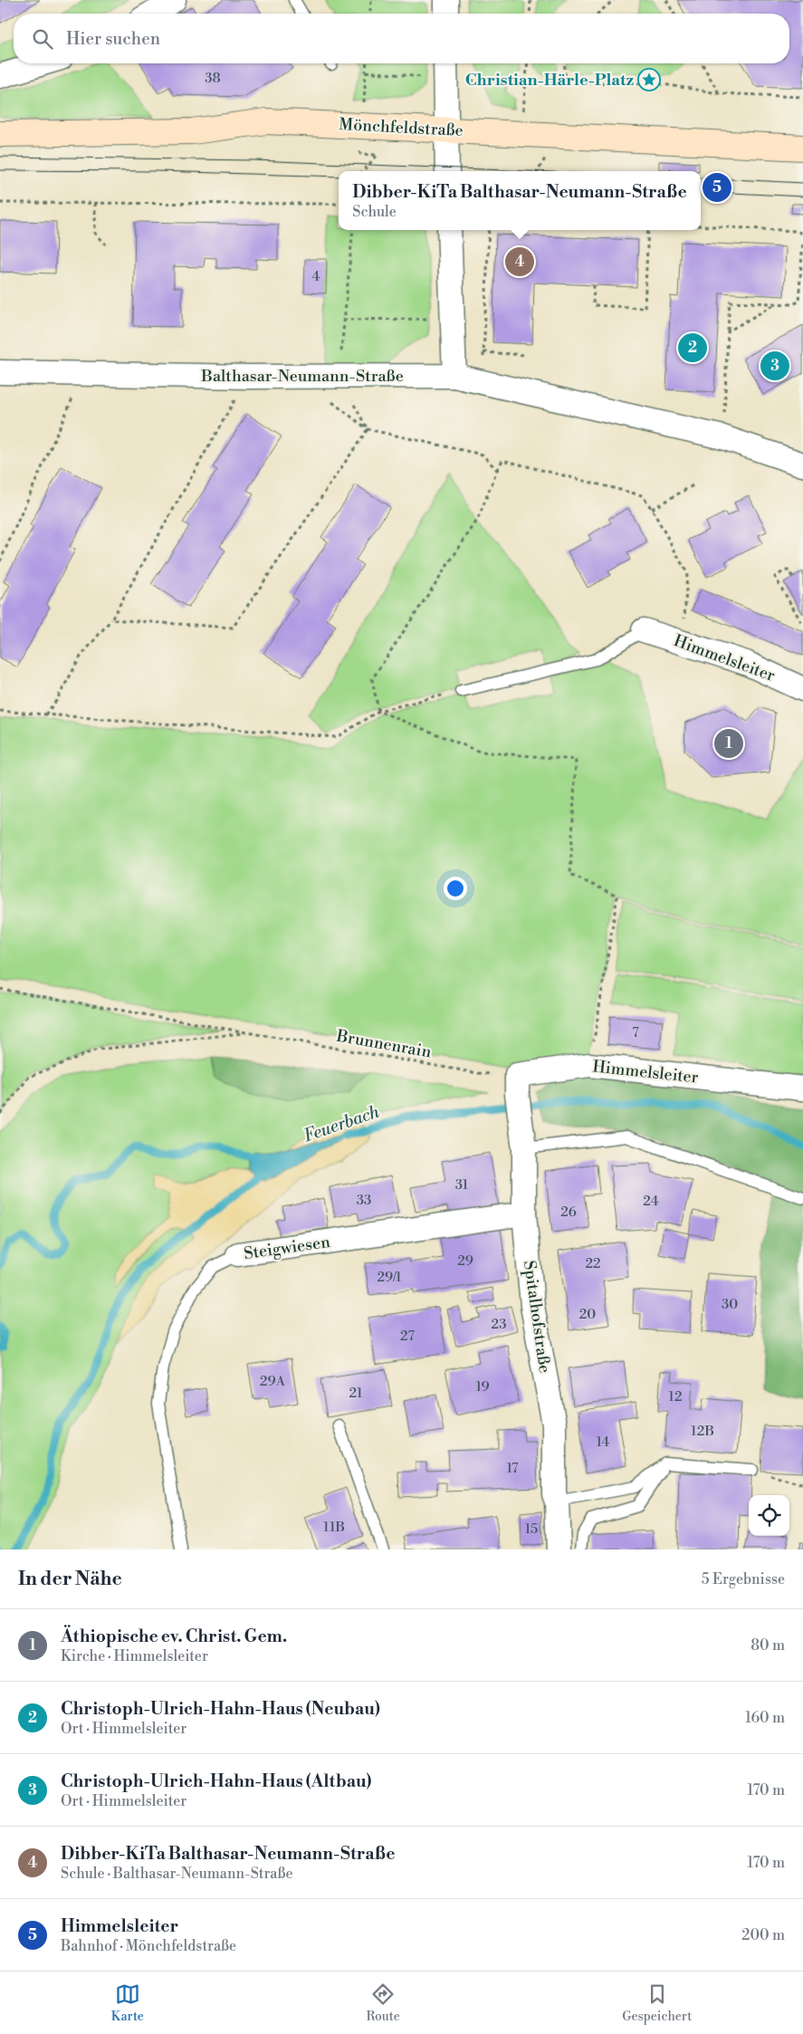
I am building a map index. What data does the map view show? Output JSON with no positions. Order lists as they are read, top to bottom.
{
  "streets": {
    "main road": ["Mönchfeldstraße"],
    "street": [
      "Balthasar-Neumann-Straße",
      "Himmelsleiter",
      "Steigwiesen",
      "Spitalhofstraße"
    ],
    "path": ["Brunnenrain"]
  },
  "crossings": [
    ["Himmelsleiter", "Brunnenrain"],
    ["Steigwiesen", "Spitalhofstraße"]
  ],
  "water": ["Feuerbach"],
  "places": {
    "place": ["Christian-Härle-Platz"]
  },
  "house_numbers": [
    "38",
    "4",
    "7",
    "31",
    "33",
    "24",
    "26",
    "29",
    "22",
    "29/1",
    "30",
    "20",
    "23",
    "27",
    "29A",
    "19",
    "21",
    "12",
    "12B",
    "14",
    "17",
    "11B",
    "15"
  ],
  "page": {
    "search": "Hier suchen",
    "popup": ["Dibber-KiTa Balthasar-Neumann-Straße", "Schule"],
    "pins": [
      "5",
      "4",
      "2",
      "3",
      "1"
    ],
    "heading": ["In der Nähe", "5 Ergebnisse"],
    "list": [
      {
        "mark": "1",
        "name": "Äthiopische ev. Christ. Gem.",
        "note": "Kirche · Himmelsleiter",
        "value": "80 m"
      },
      {
        "mark": "2",
        "name": "Christoph-Ulrich-Hahn-Haus (Neubau)",
        "note": "Ort · Himmelsleiter",
        "value": "160 m"
      },
      {
        "mark": "3",
        "name": "Christoph-Ulrich-Hahn-Haus (Altbau)",
        "note": "Ort · Himmelsleiter",
        "value": "170 m"
      },
      {
        "mark": "4",
        "name": "Dibber-KiTa Balthasar-Neumann-Straße",
        "note": "Schule · Balthasar-Neumann-Straße",
        "value": "170 m"
      },
      {
        "mark": "5",
        "name": "Himmelsleiter",
        "note": "Bahnhof · Mönchfeldstraße",
        "value": "200 m"
      }
    ],
    "nav": ["Karte", "Route", "Gespeichert"]
  }
}
